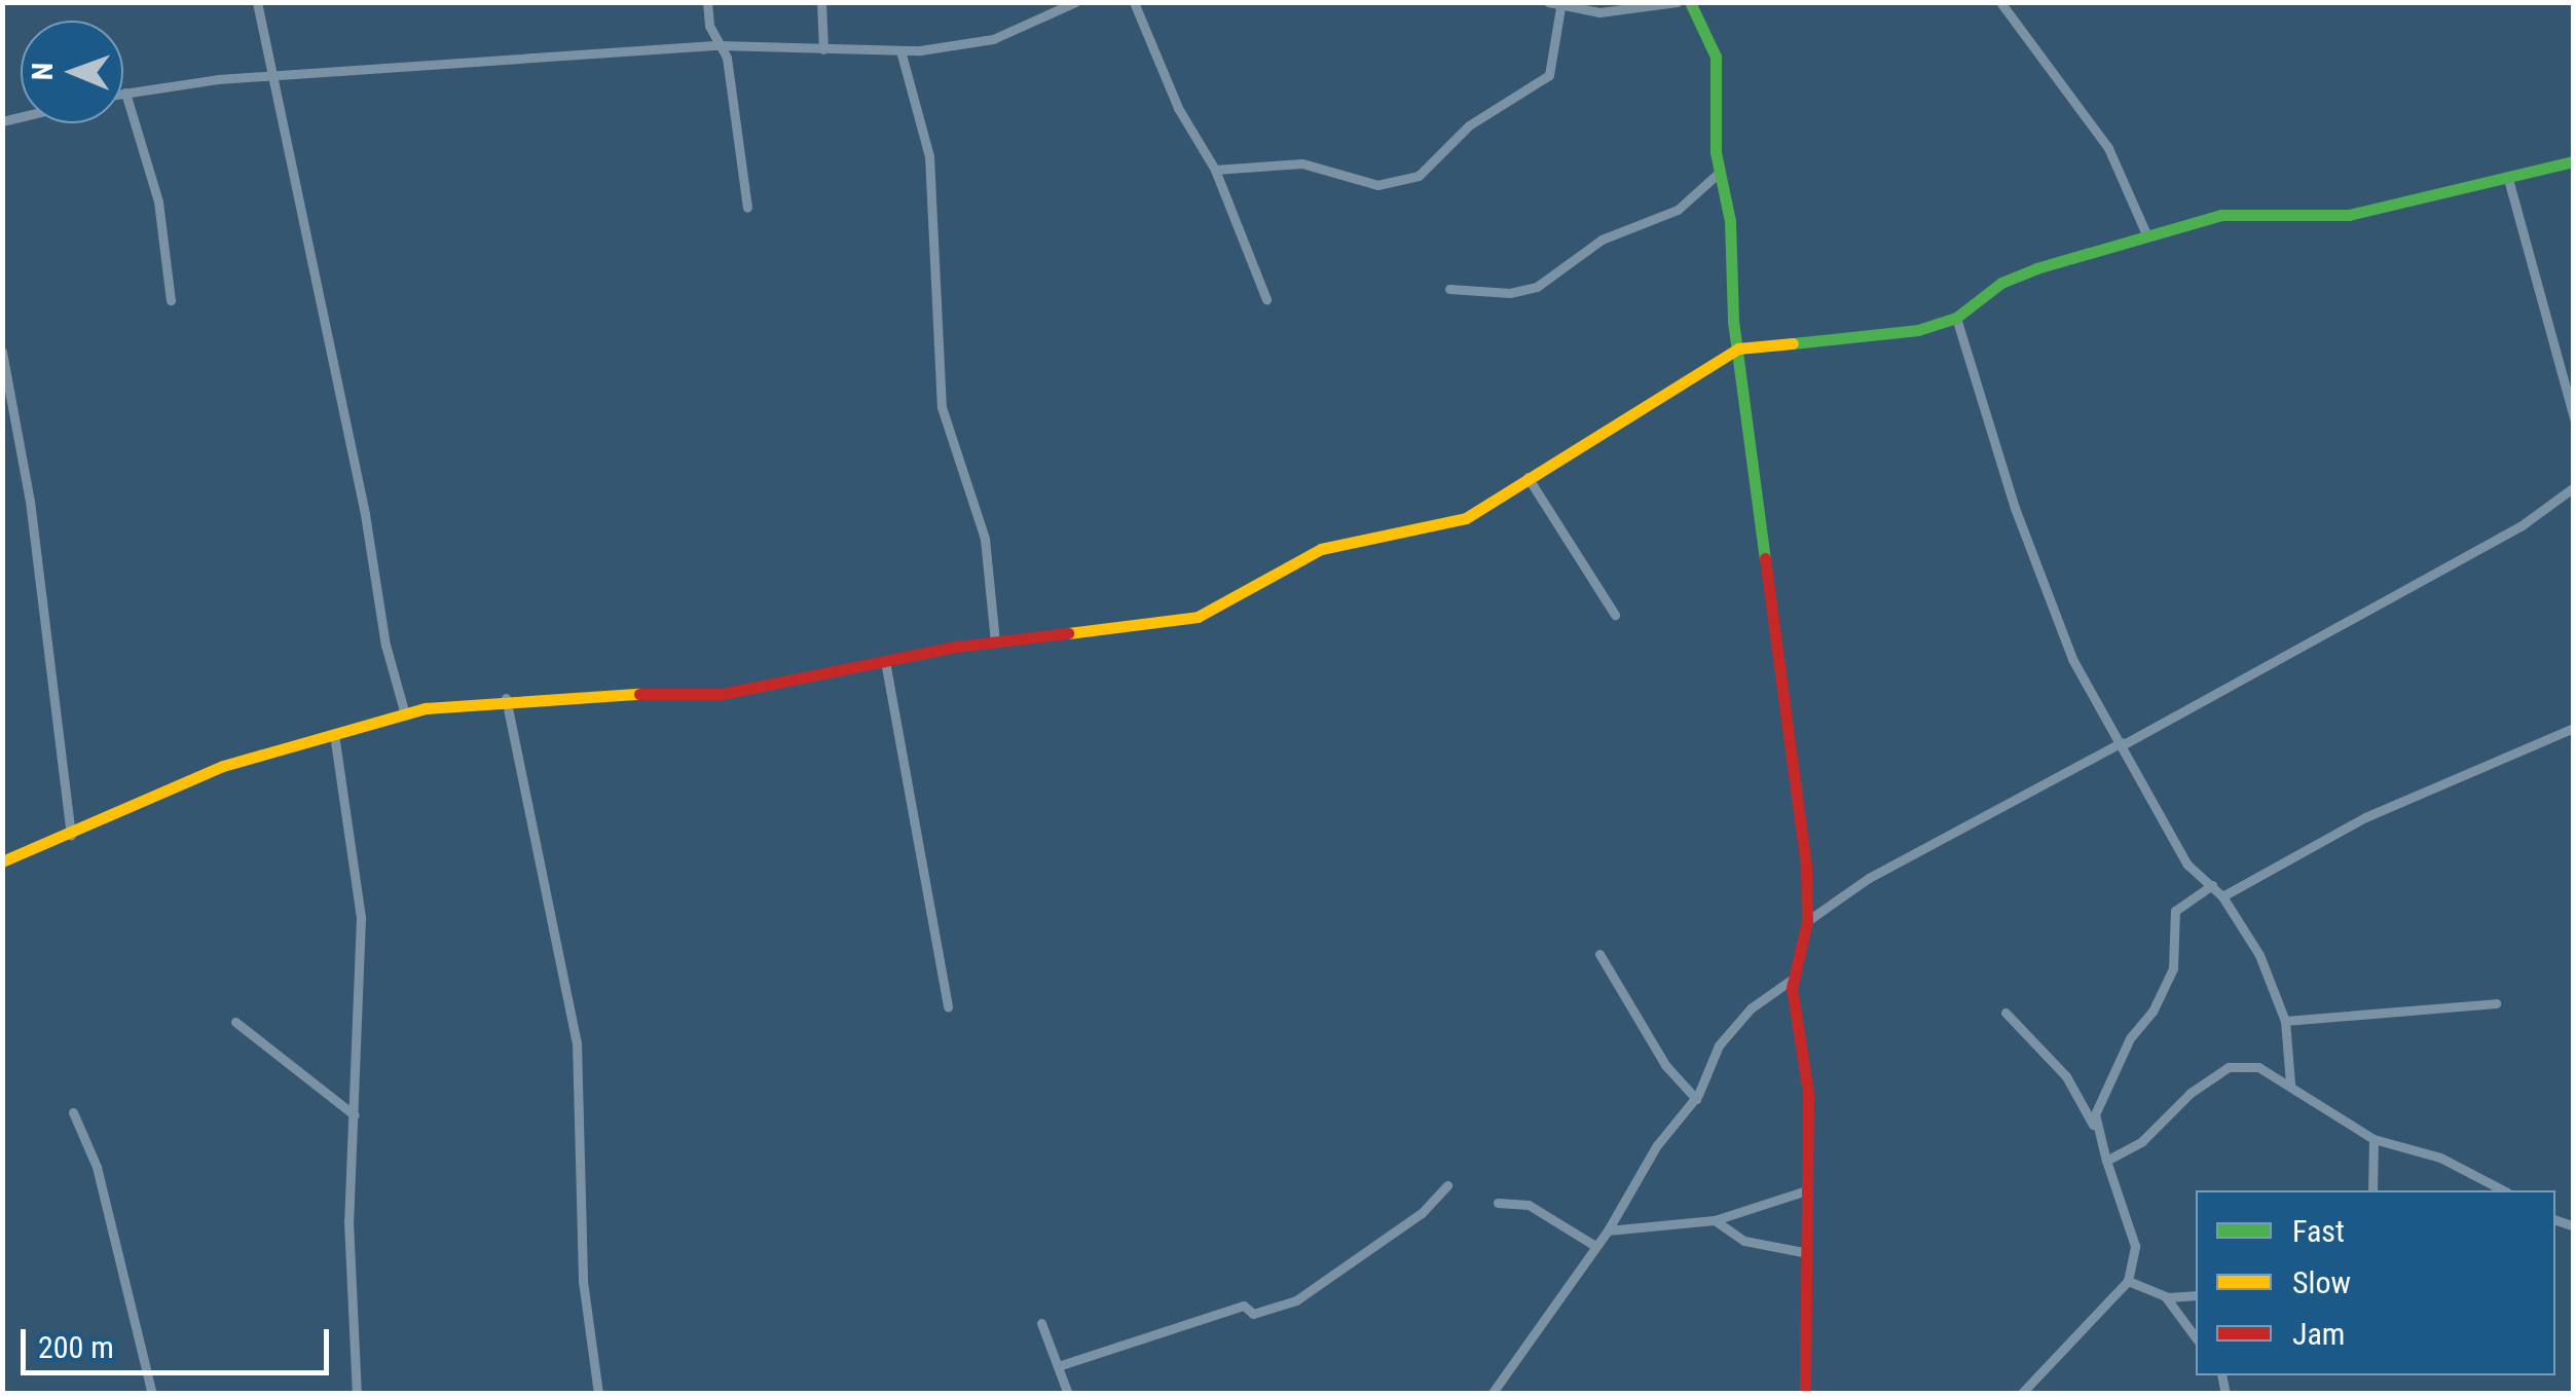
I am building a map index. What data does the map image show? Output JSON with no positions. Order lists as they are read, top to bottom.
{
  "legend": ["Fast", "Slow", "Jam"],
  "scale_bar": "200 m",
  "north": "left"
}
